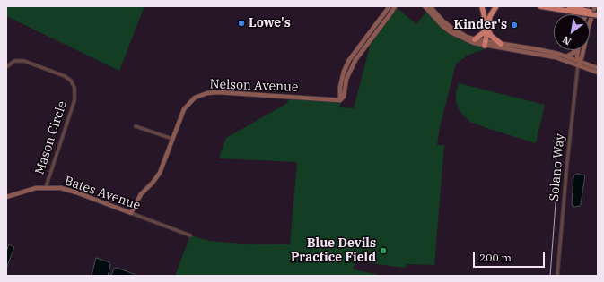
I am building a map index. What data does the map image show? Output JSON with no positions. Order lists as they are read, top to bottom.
{
  "streets": {
    "street": [
      "Nelson Avenue",
      "Mason Circle",
      "Solano Way",
      "Bates Avenue"
    ]
  },
  "crossings": [
    ["Nelson Avenue", "Bates Avenue"],
    ["Mason Circle", "Bates Avenue"]
  ],
  "places": ["Lowe's", "Kinder's", "Blue Devils Practice Field"],
  "scale_bar": "200 m",
  "north": "bottom left"
}
